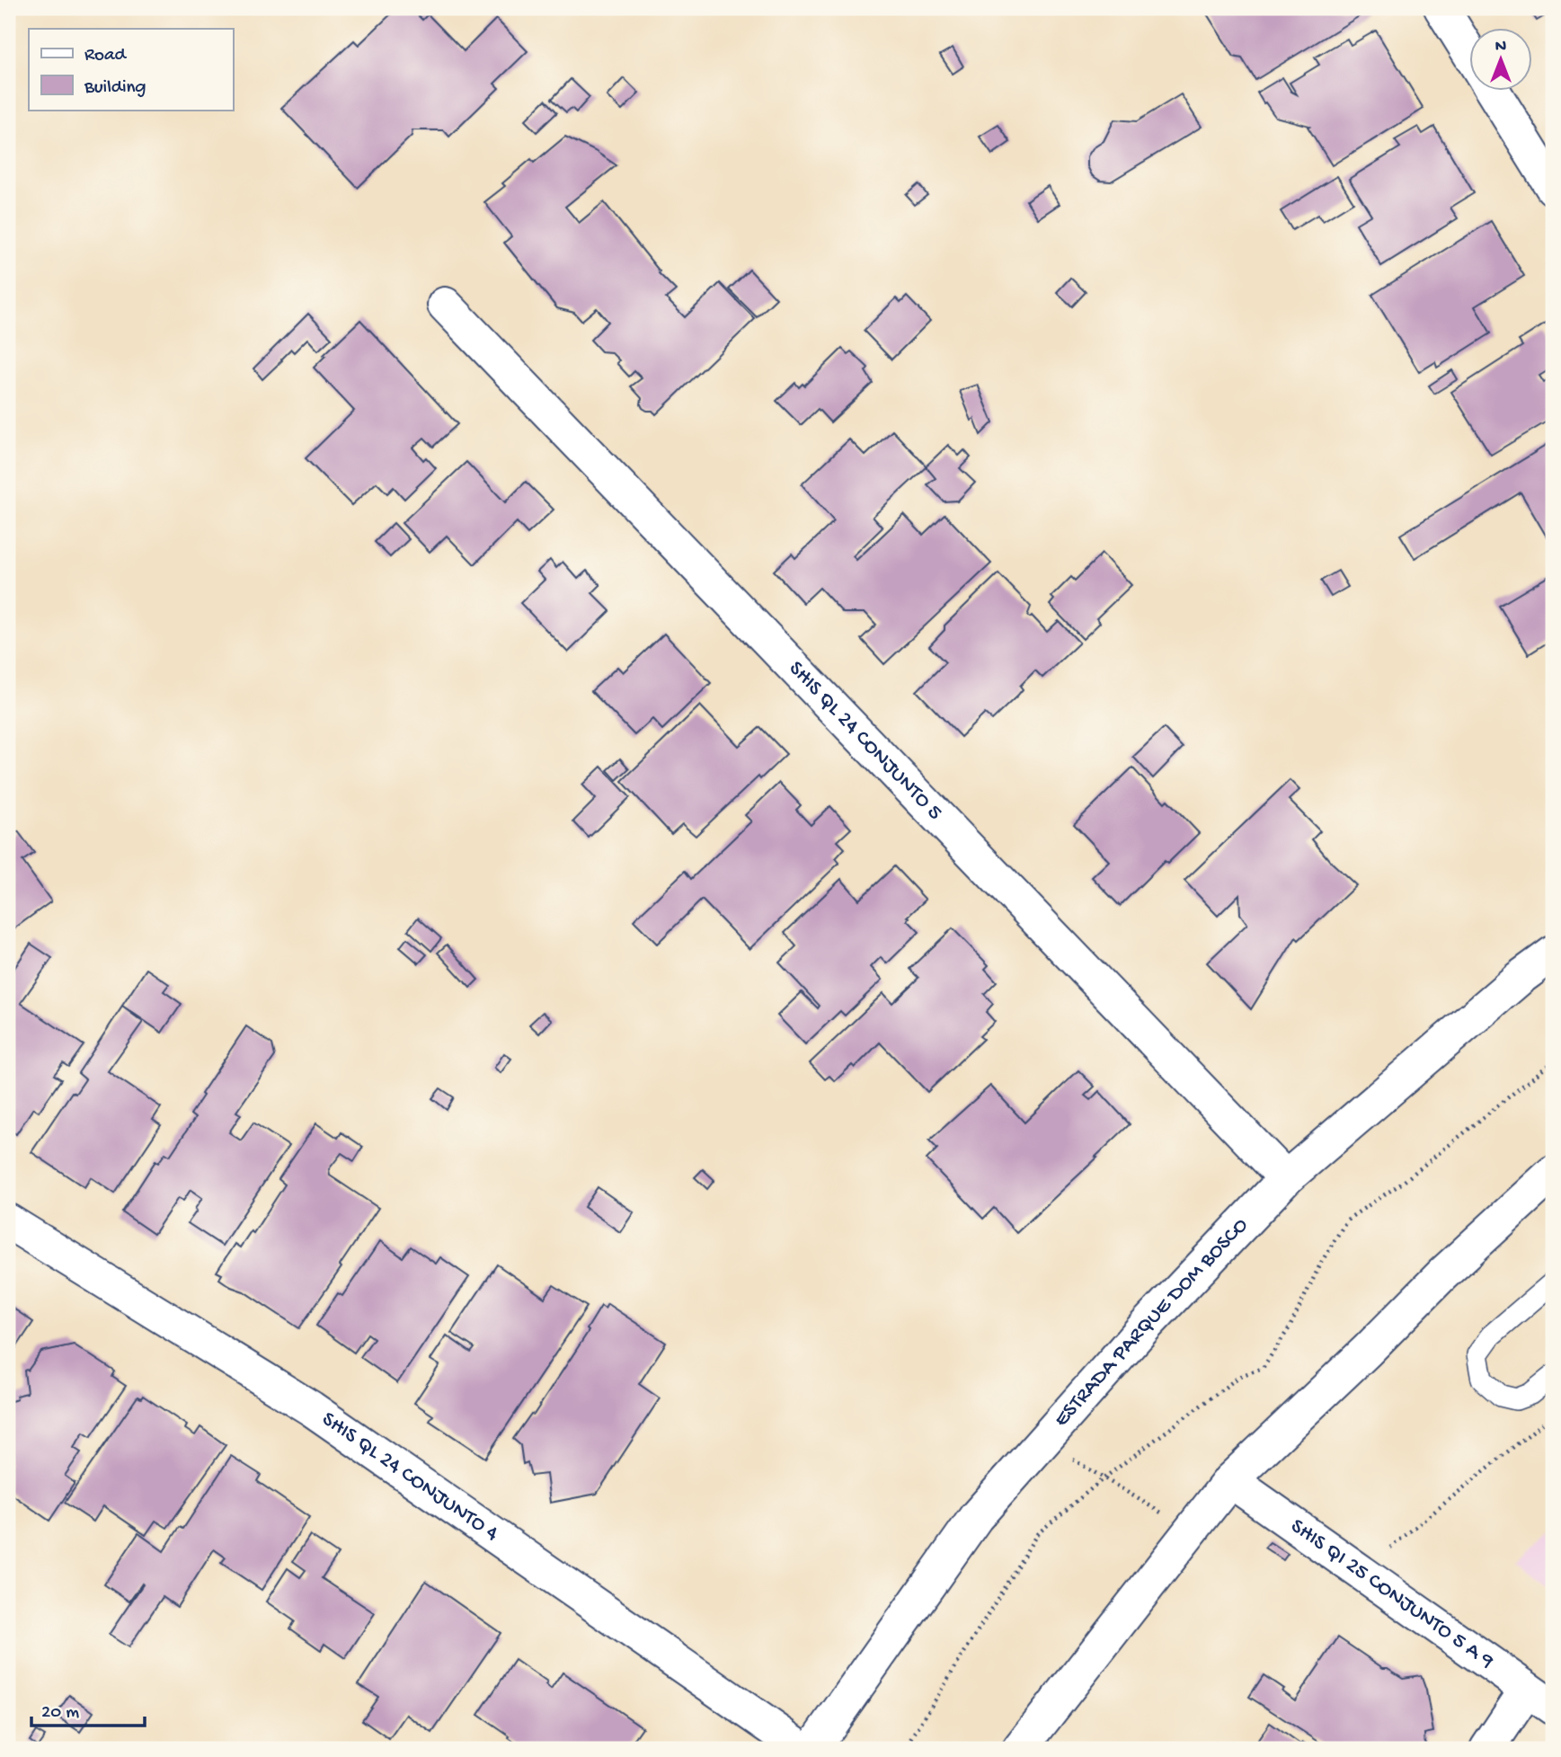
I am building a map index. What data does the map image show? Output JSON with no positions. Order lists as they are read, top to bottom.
{
  "streets": {
    "street": [
      "SHIS QL 24 CONJUNTO 5",
      "ESTRADA PARQUE DOM BOSCO",
      "SHIS QL 24 CONJUNTO 4",
      "SHIS QI 25 CONJUNTO 5 A 9"
    ]
  },
  "crossings": [
    ["SHIS QL 24 CONJUNTO 5", "ESTRADA PARQUE DOM BOSCO"]
  ],
  "legend": ["Road", "Building"],
  "scale_bar": "20 m",
  "north": "top"
}
